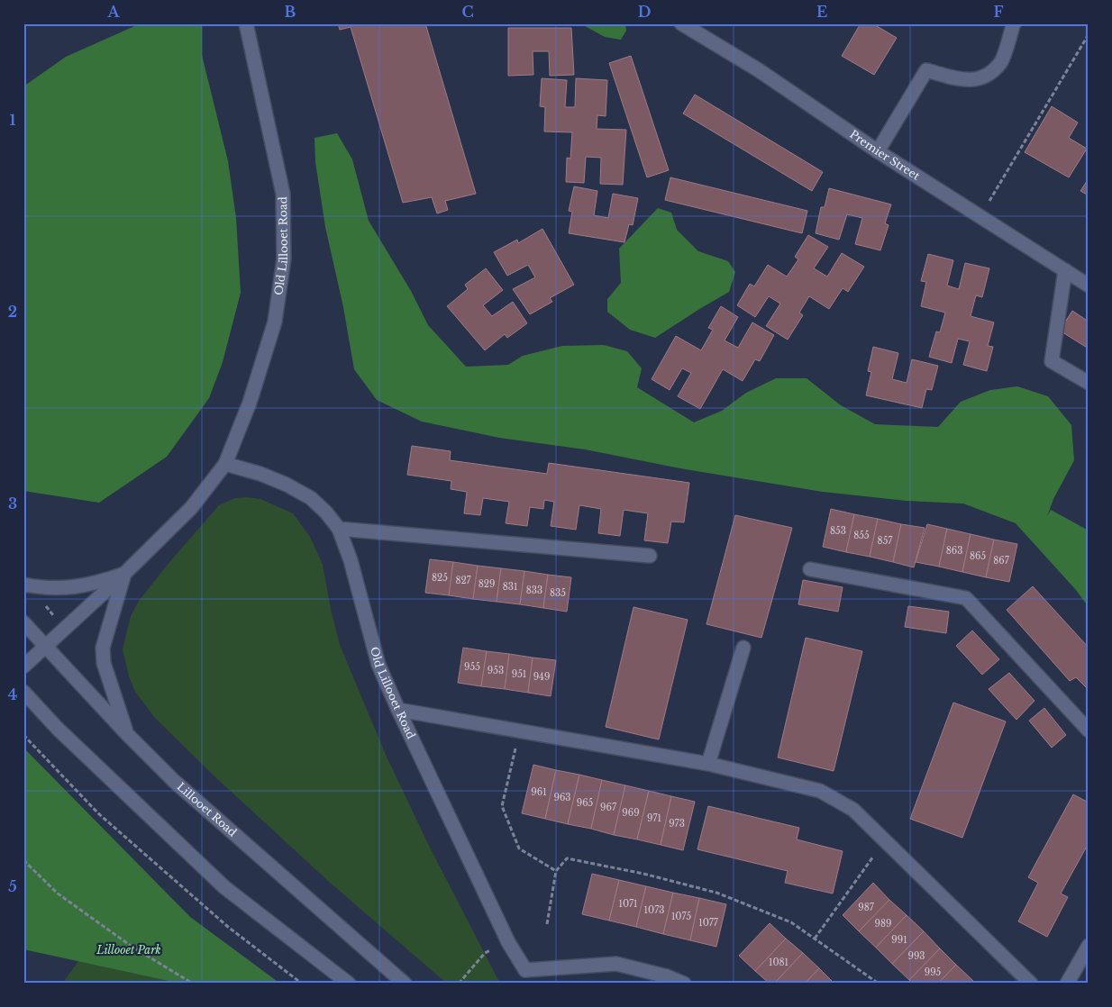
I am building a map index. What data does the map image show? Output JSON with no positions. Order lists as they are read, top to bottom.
{
  "streets": {
    "street": ["Premier Street", "Old Lillooet Road", "Lillooet Road"]
  },
  "crossings": [
    ["Old Lillooet Road", "Lillooet Road"]
  ],
  "parks": ["Lillooet Park"],
  "house_numbers": [
    "853",
    "855",
    "857",
    "863",
    "865",
    "867",
    "825",
    "827",
    "829",
    "831",
    "833",
    "835",
    "955",
    "953",
    "951",
    "949",
    "961",
    "963",
    "965",
    "967",
    "969",
    "971",
    "973",
    "1071",
    "987",
    "1073",
    "1075",
    "1077",
    "989",
    "991",
    "993",
    "1081",
    "995"
  ],
  "grid": {
    "columns": [
      "A",
      "B",
      "C",
      "D",
      "E",
      "F"
    ],
    "rows": [
      "1",
      "2",
      "3",
      "4",
      "5"
    ]
  }
}
